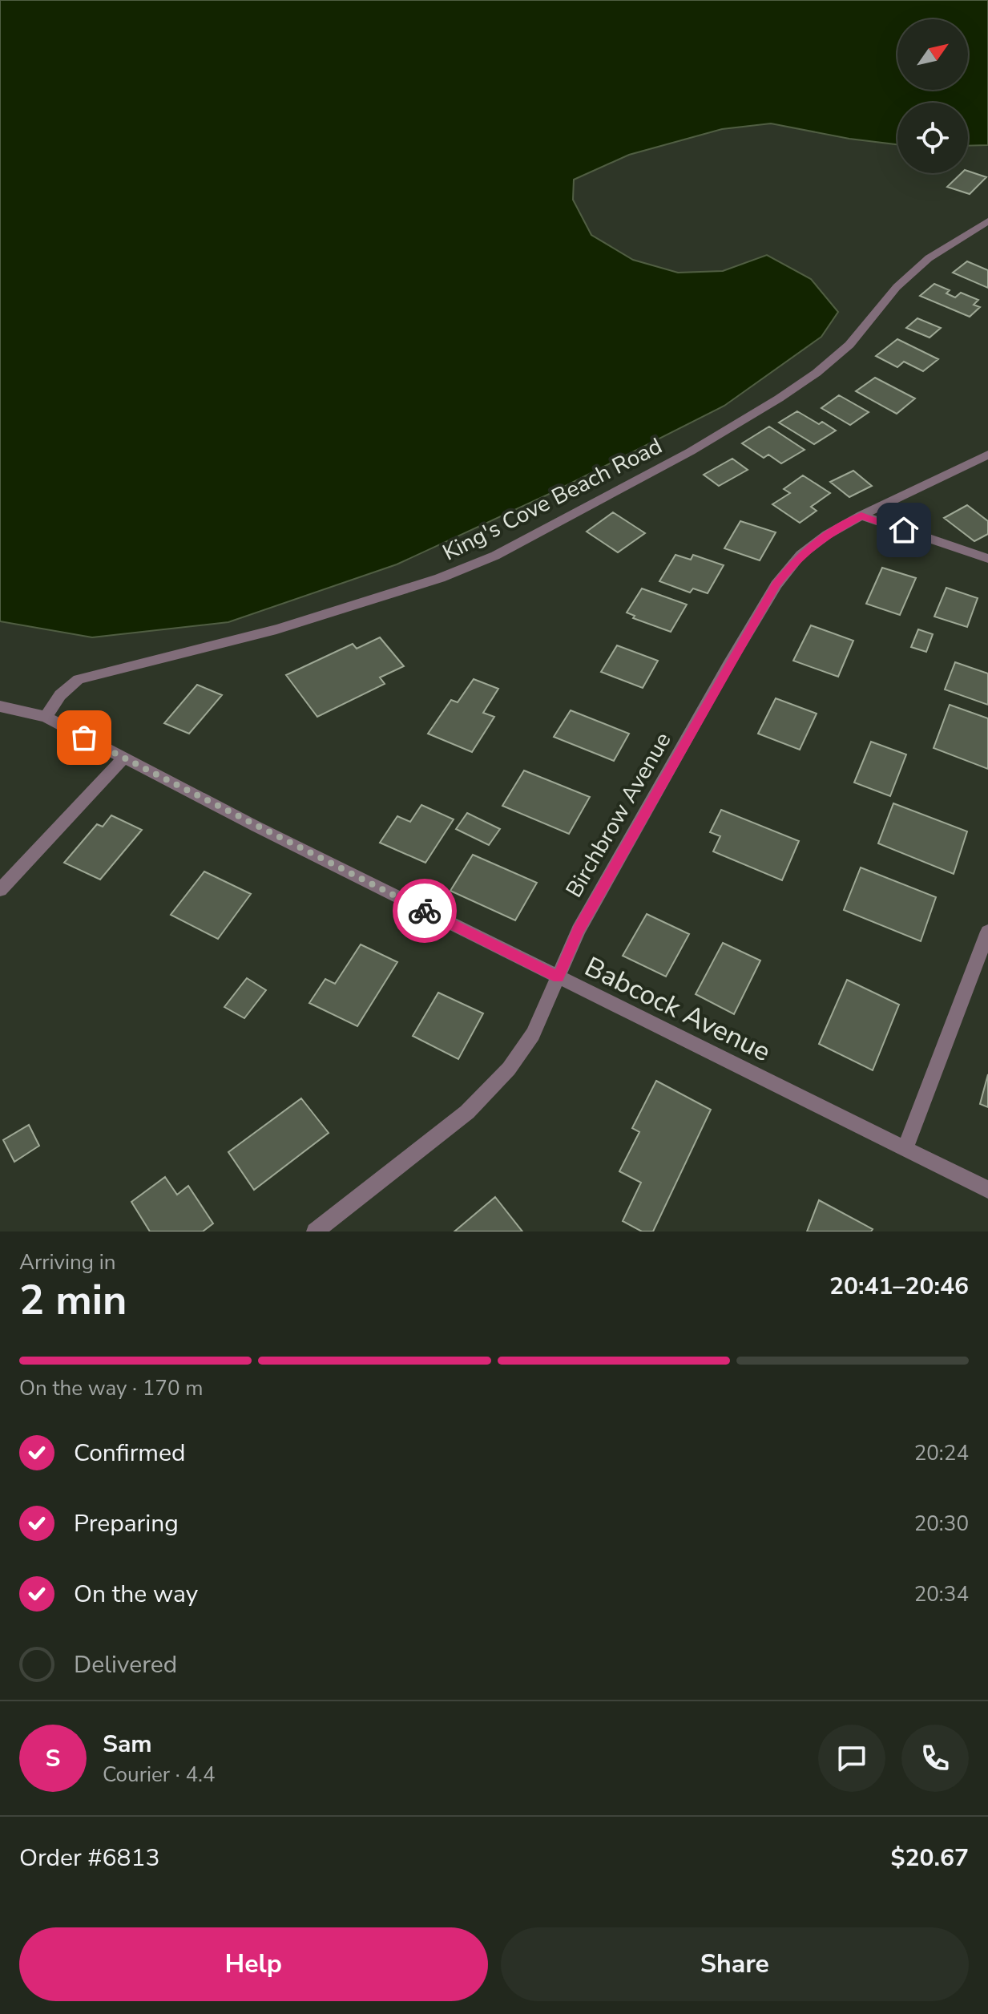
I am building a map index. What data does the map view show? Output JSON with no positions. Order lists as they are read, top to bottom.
{
  "streets": {
    "street": ["King's Cove Beach Road", "Birchbrow Avenue", "Babcock Avenue"]
  },
  "crossings": [
    ["King's Cove Beach Road", "Babcock Avenue"],
    ["Birchbrow Avenue", "Babcock Avenue"]
  ],
  "north": "top right",
  "page": {
    "heading": ["2 min", "Arriving in", "20:41–20:46"],
    "panel": [
      "Sam",
      "Courier · 4.4",
      "Order #6813",
      "$20.67"
    ],
    "bar": "On the way · 170 m",
    "list": [
      ["Confirmed", "20:24"],
      ["Preparing", "20:30"],
      ["On the way", "20:34"],
      "Delivered"
    ],
    "round": "S",
    "buttons": ["Help", "Share"]
  }
}
